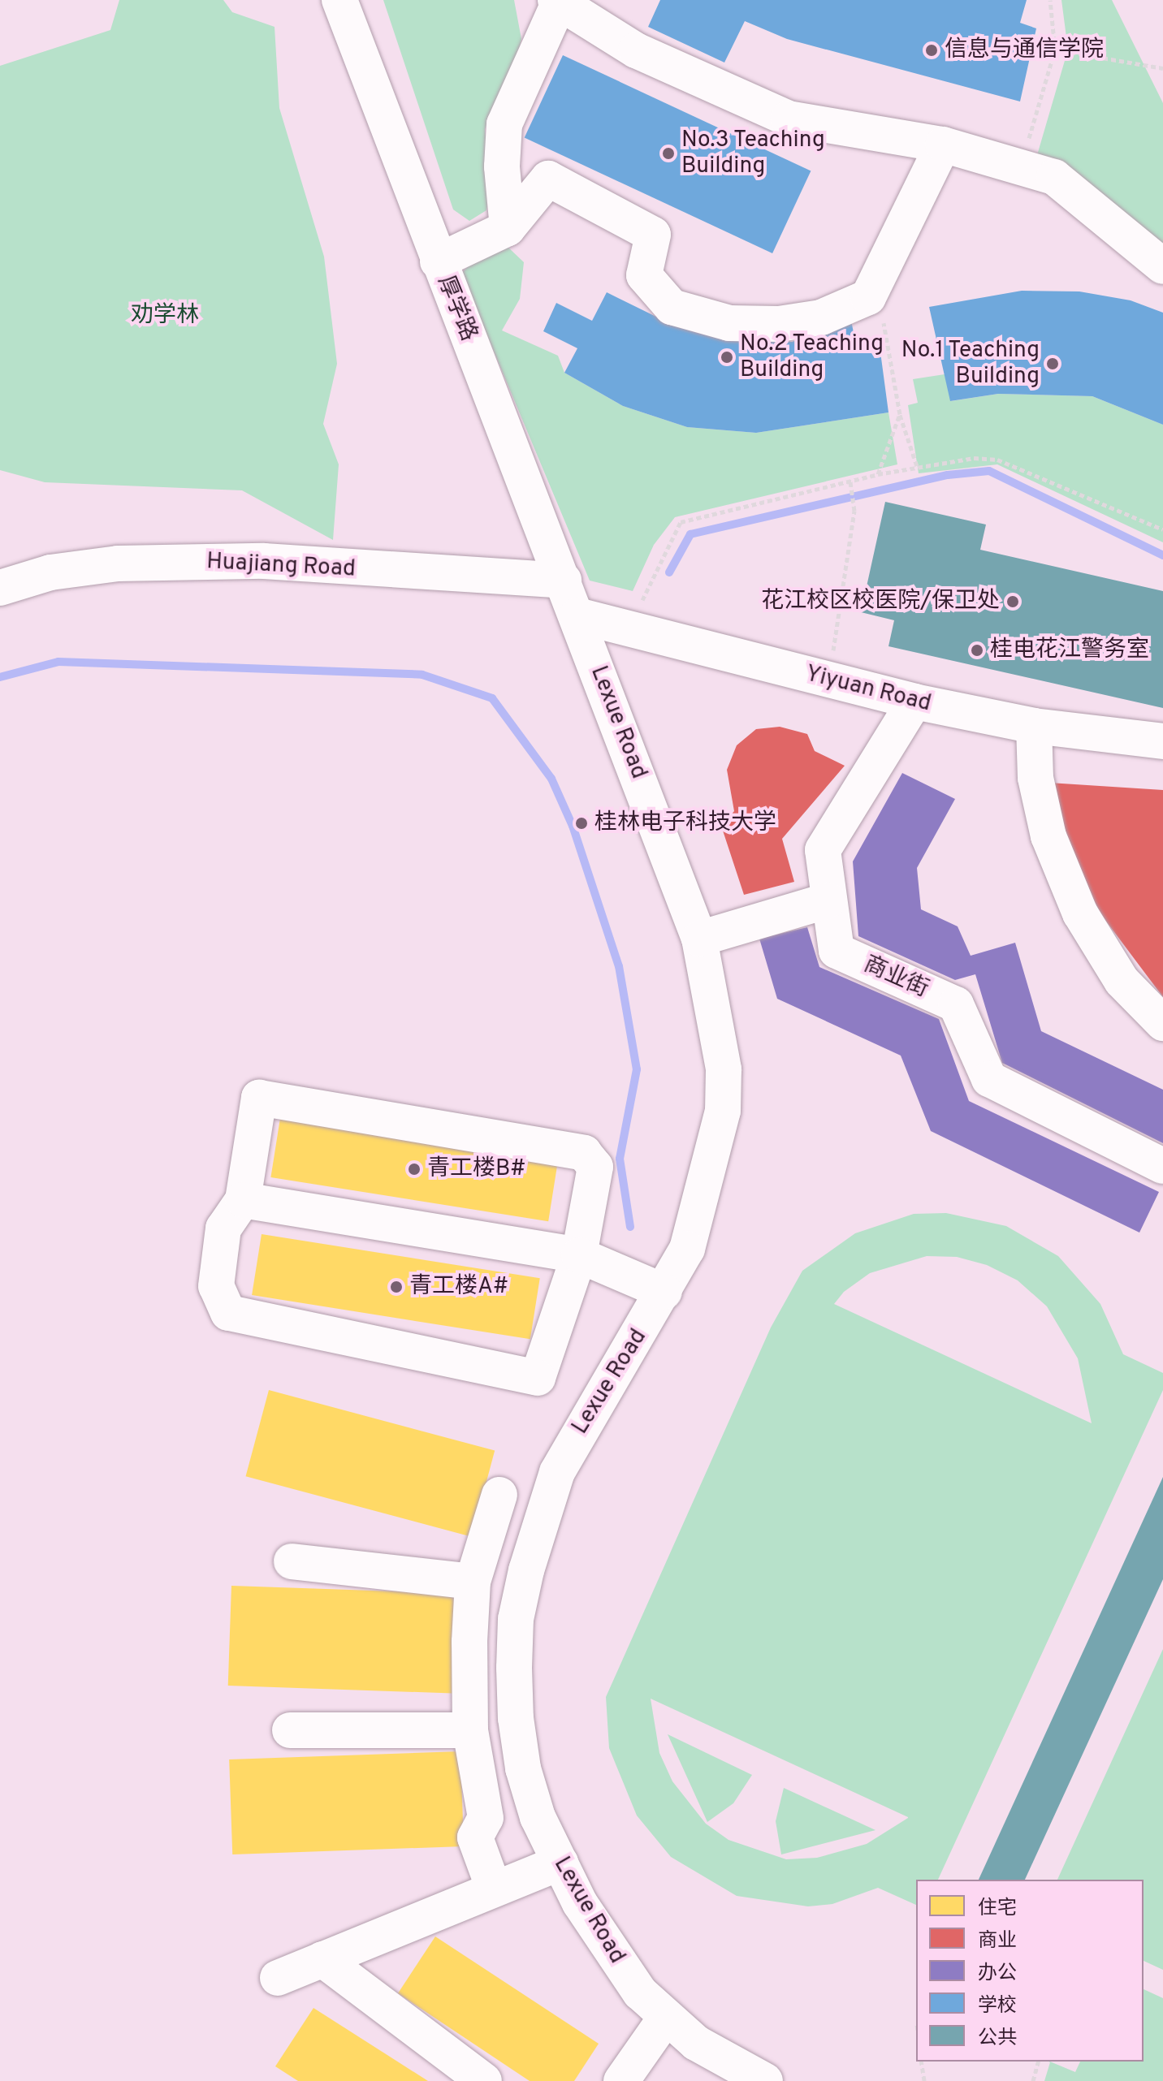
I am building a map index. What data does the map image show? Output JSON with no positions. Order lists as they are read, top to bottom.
{
  "streets": {
    "street": [
      "厚学路",
      "Huajiang Road",
      "Yiyuan Road",
      "Lexue Road",
      "商业街"
    ]
  },
  "crossings": [
    ["厚学路", "Huajiang Road"],
    ["厚学路", "Yiyuan Road"],
    ["厚学路", "Lexue Road"],
    ["Yiyuan Road", "Lexue Road"],
    ["Yiyuan Road", "商业街"]
  ],
  "parks": ["劝学林"],
  "places": [
    "信息与通信学院",
    "No.3 Teaching Building",
    "No.2 Teaching Building",
    "No.1 Teaching Building",
    "花江校区校医院/保卫处",
    "桂电花江警务室",
    "桂林电子科技大学",
    "青工楼B#",
    "青工楼A#"
  ],
  "legend": [
    "住宅",
    "商业",
    "办公",
    "学校",
    "公共"
  ]
}
